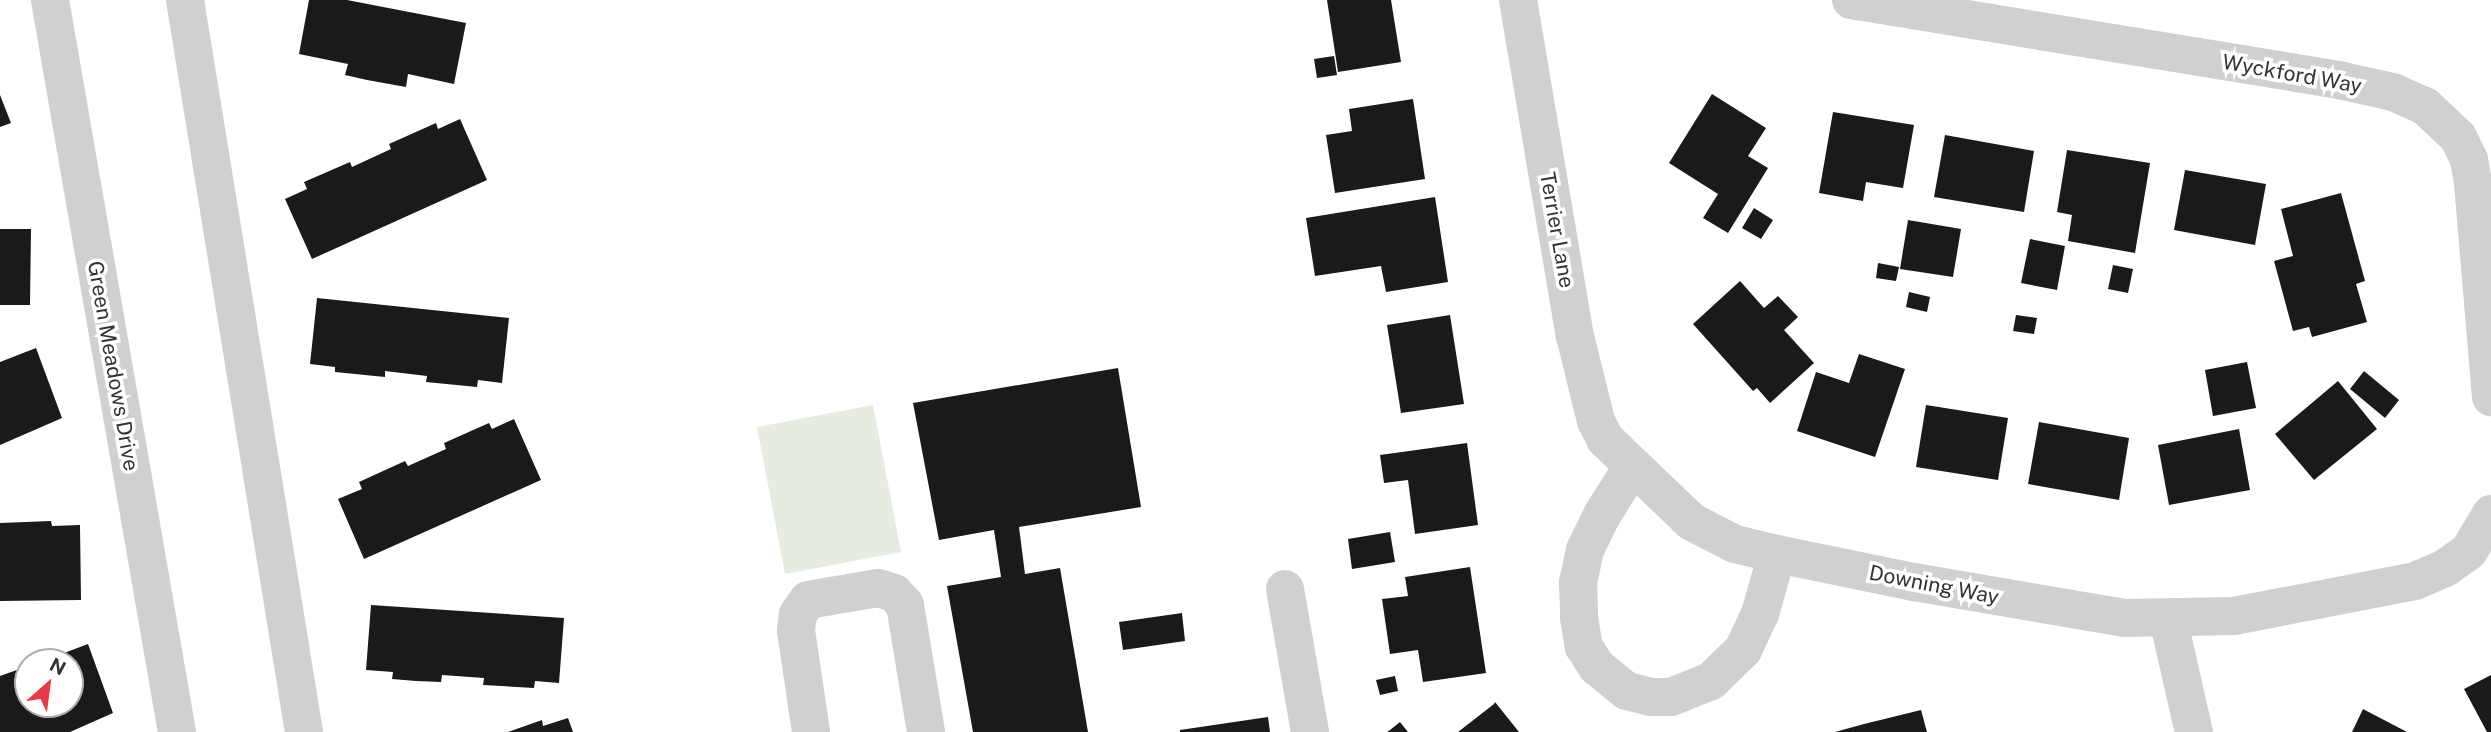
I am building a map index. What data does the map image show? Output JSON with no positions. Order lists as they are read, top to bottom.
{
  "streets": {
    "street": [
      "Wyckford Way",
      "Terrier Lane",
      "Green Meadows Drive",
      "Downing Way"
    ]
  },
  "crossings": [
    ["Terrier Lane", "Downing Way"]
  ],
  "north": "top right"
}
